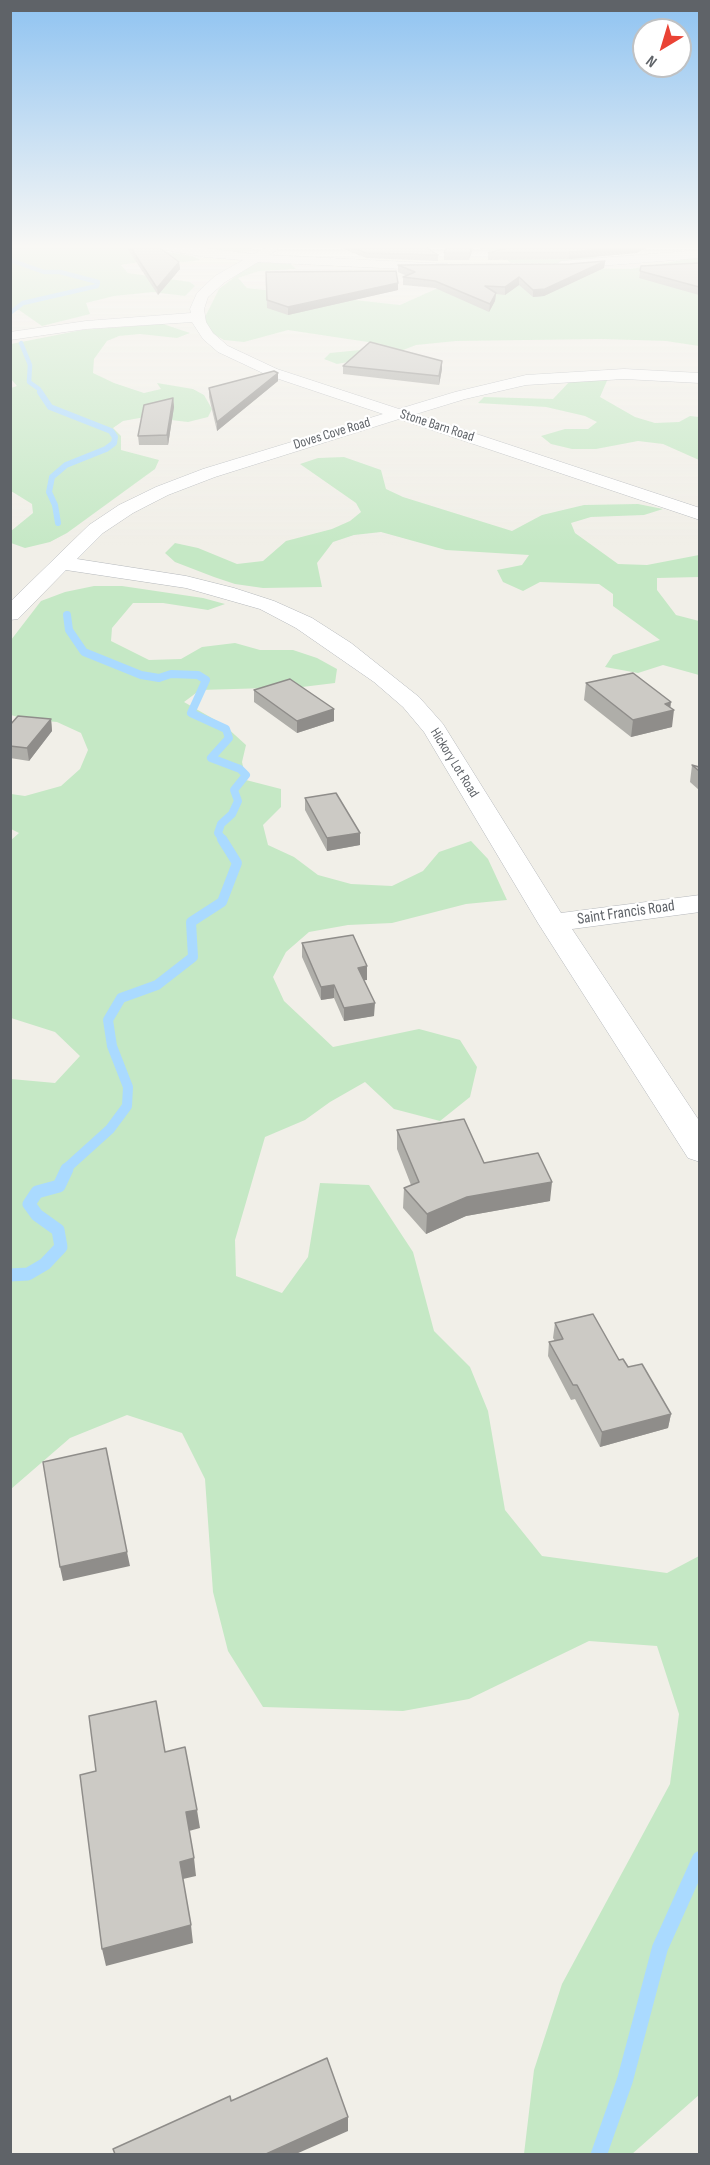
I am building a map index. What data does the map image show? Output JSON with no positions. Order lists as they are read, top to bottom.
{
  "streets": {
    "street": [
      "Stone Barn Road",
      "Doves Cove Road",
      "Hickory Lot Road",
      "Saint Francis Road"
    ]
  },
  "crossings": [
    ["Stone Barn Road", "Doves Cove Road"],
    ["Doves Cove Road", "Hickory Lot Road"],
    ["Hickory Lot Road", "Saint Francis Road"]
  ],
  "north": "bottom left"
}
